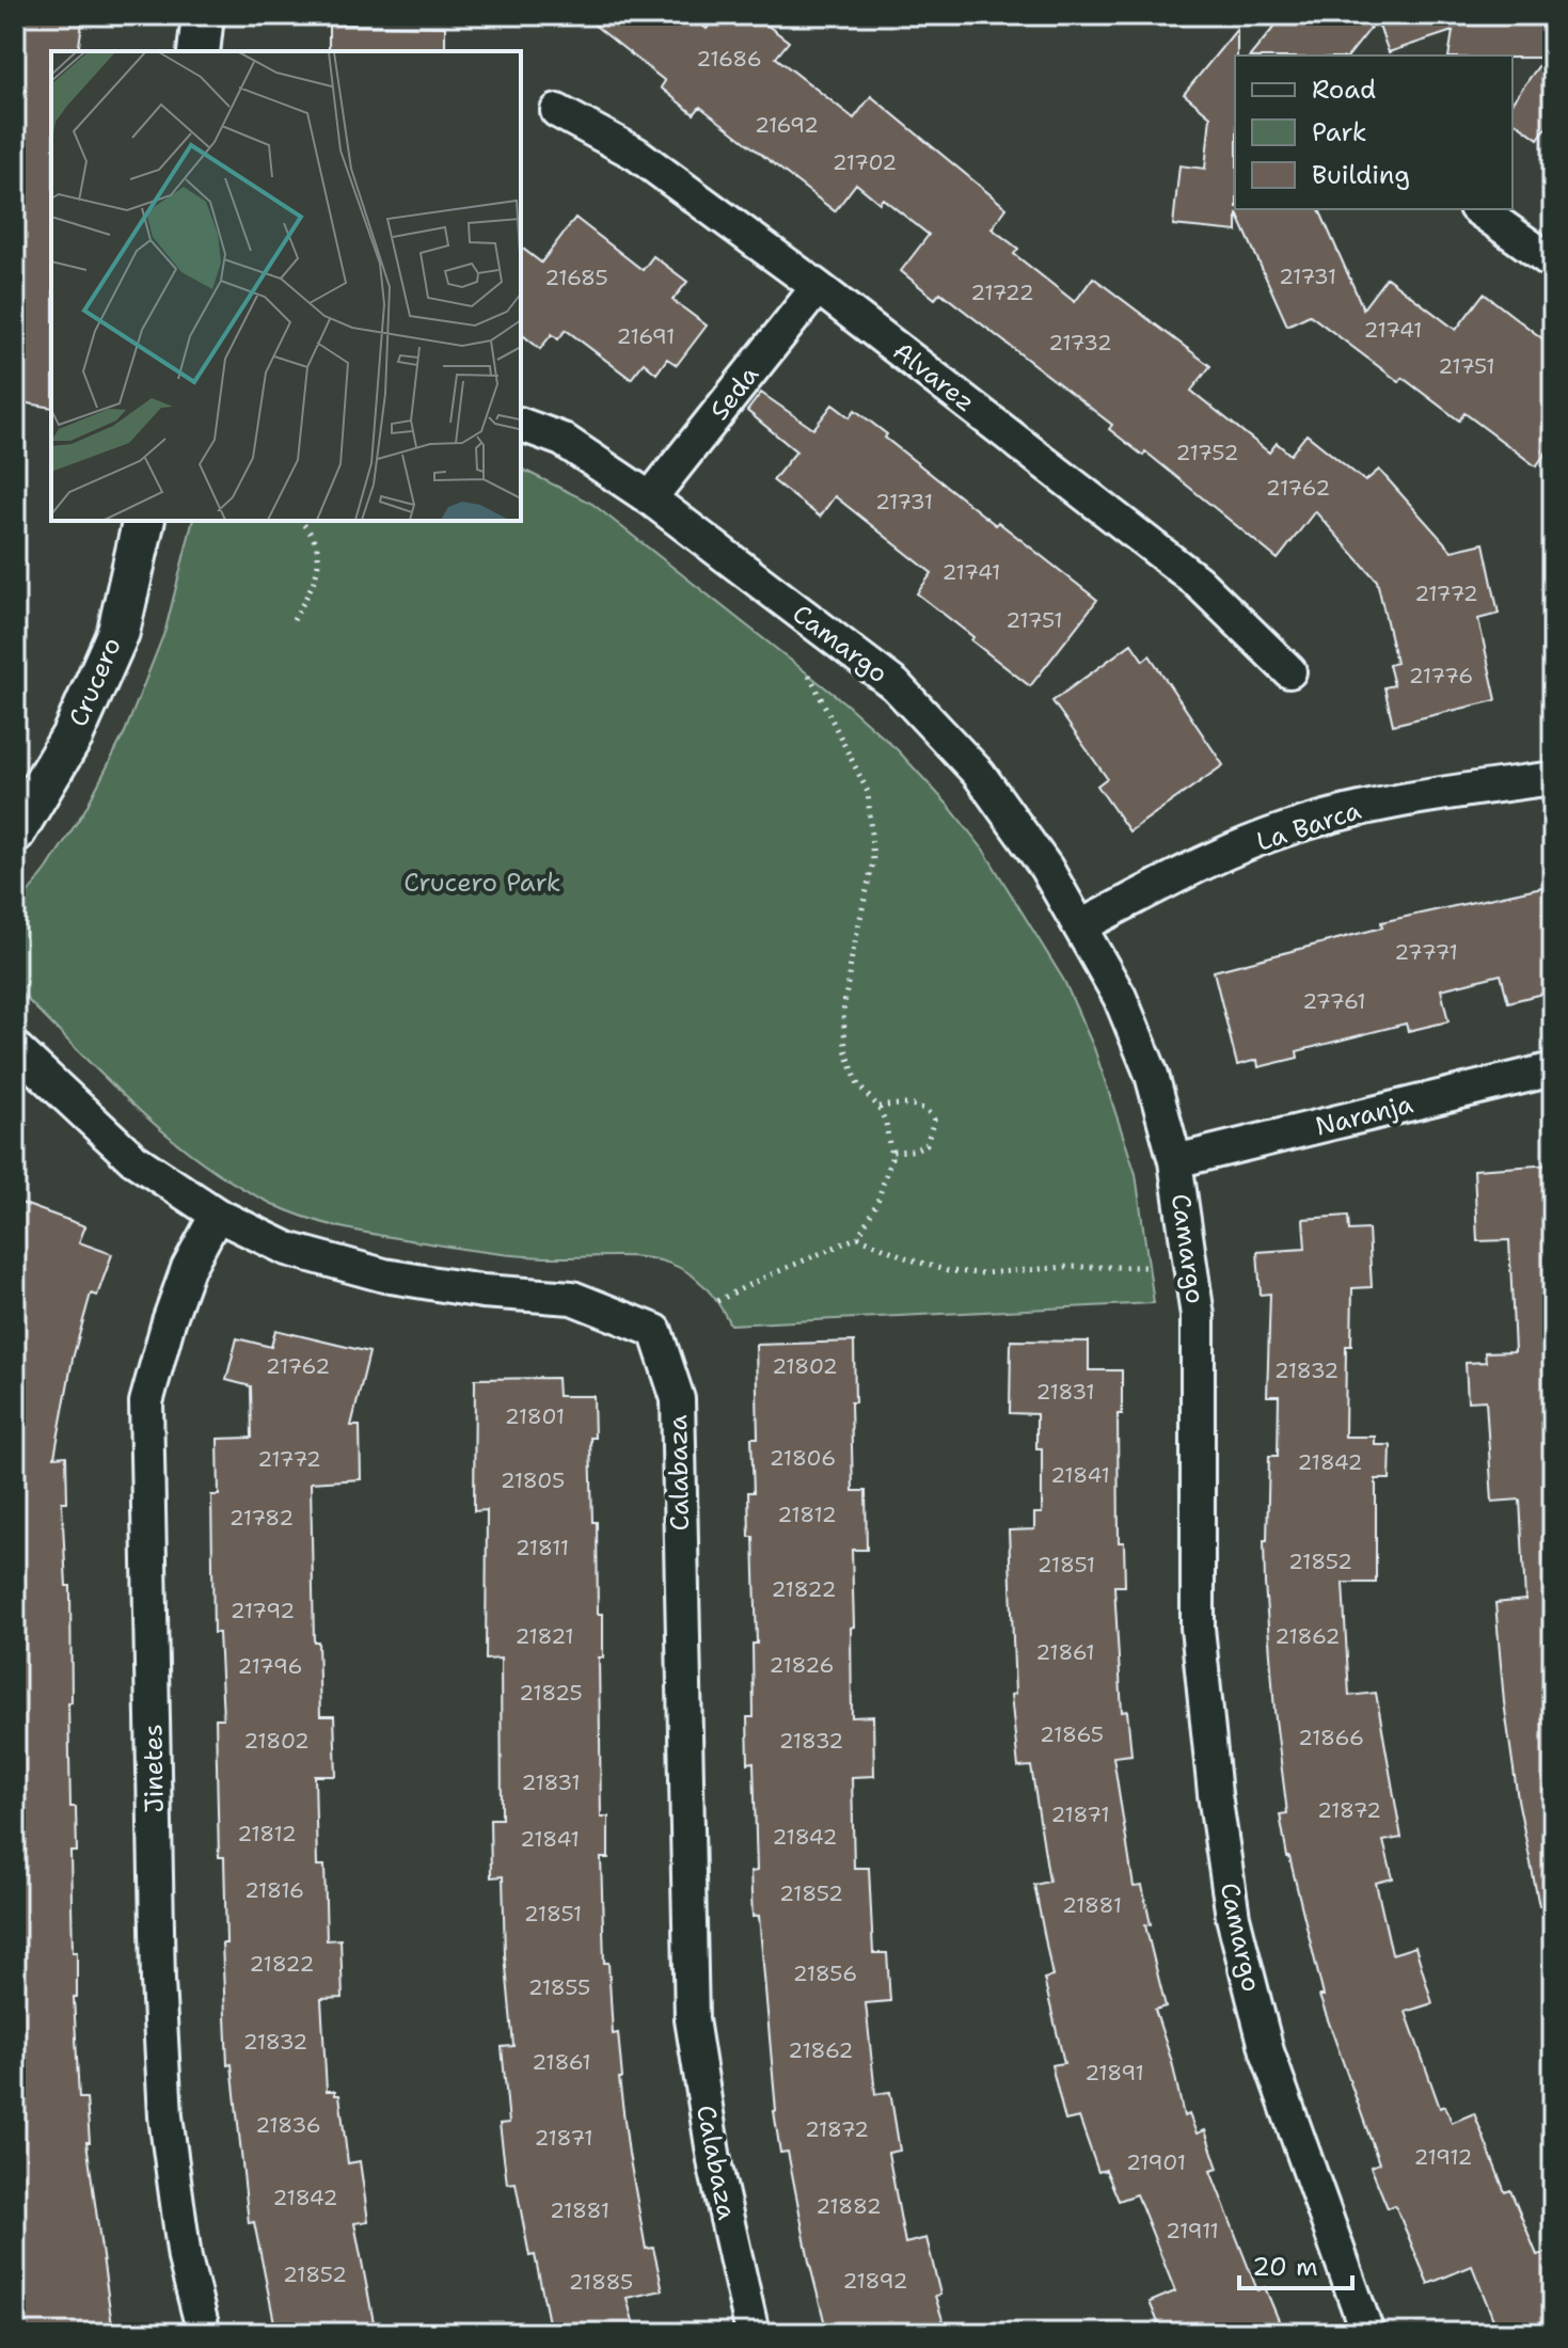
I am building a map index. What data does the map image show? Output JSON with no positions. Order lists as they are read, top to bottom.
{
  "streets": {
    "street": [
      "Alvarez",
      "Seda",
      "Camargo",
      "Crucero",
      "La Barca",
      "Naranja",
      "Calabaza",
      "Jinetes"
    ]
  },
  "crossings": [
    ["Alvarez", "Seda"],
    ["Seda", "Camargo"],
    ["Camargo", "La Barca"],
    ["Camargo", "Naranja"],
    ["Calabaza", "Jinetes"]
  ],
  "parks": ["Crucero Park"],
  "house_numbers": [
    "21686",
    "21692",
    "21702",
    "21731",
    "21685",
    "21722",
    "21741",
    "21691",
    "21732",
    "21751",
    "21752",
    "21762",
    "21731",
    "21741",
    "21772",
    "21751",
    "21776",
    "27771",
    "27761",
    "21762",
    "21802",
    "21832",
    "21831",
    "21801",
    "21806",
    "21772",
    "21842",
    "21841",
    "21805",
    "21812",
    "21782",
    "21811",
    "21852",
    "21851",
    "21822",
    "21792",
    "21821",
    "21862",
    "21861",
    "21826",
    "21796",
    "21825",
    "21865",
    "21866",
    "21802",
    "21832",
    "21831",
    "21872",
    "21871",
    "21812",
    "21842",
    "21841",
    "21816",
    "21852",
    "21881",
    "21851",
    "21822",
    "21856",
    "21855",
    "21832",
    "21862",
    "21861",
    "21891",
    "21836",
    "21872",
    "21871",
    "21912",
    "21901",
    "21842",
    "21882",
    "21881",
    "21911",
    "21852",
    "21892",
    "21885"
  ],
  "legend": ["Road", "Park", "Building"],
  "scale_bar": "20 m"
}
